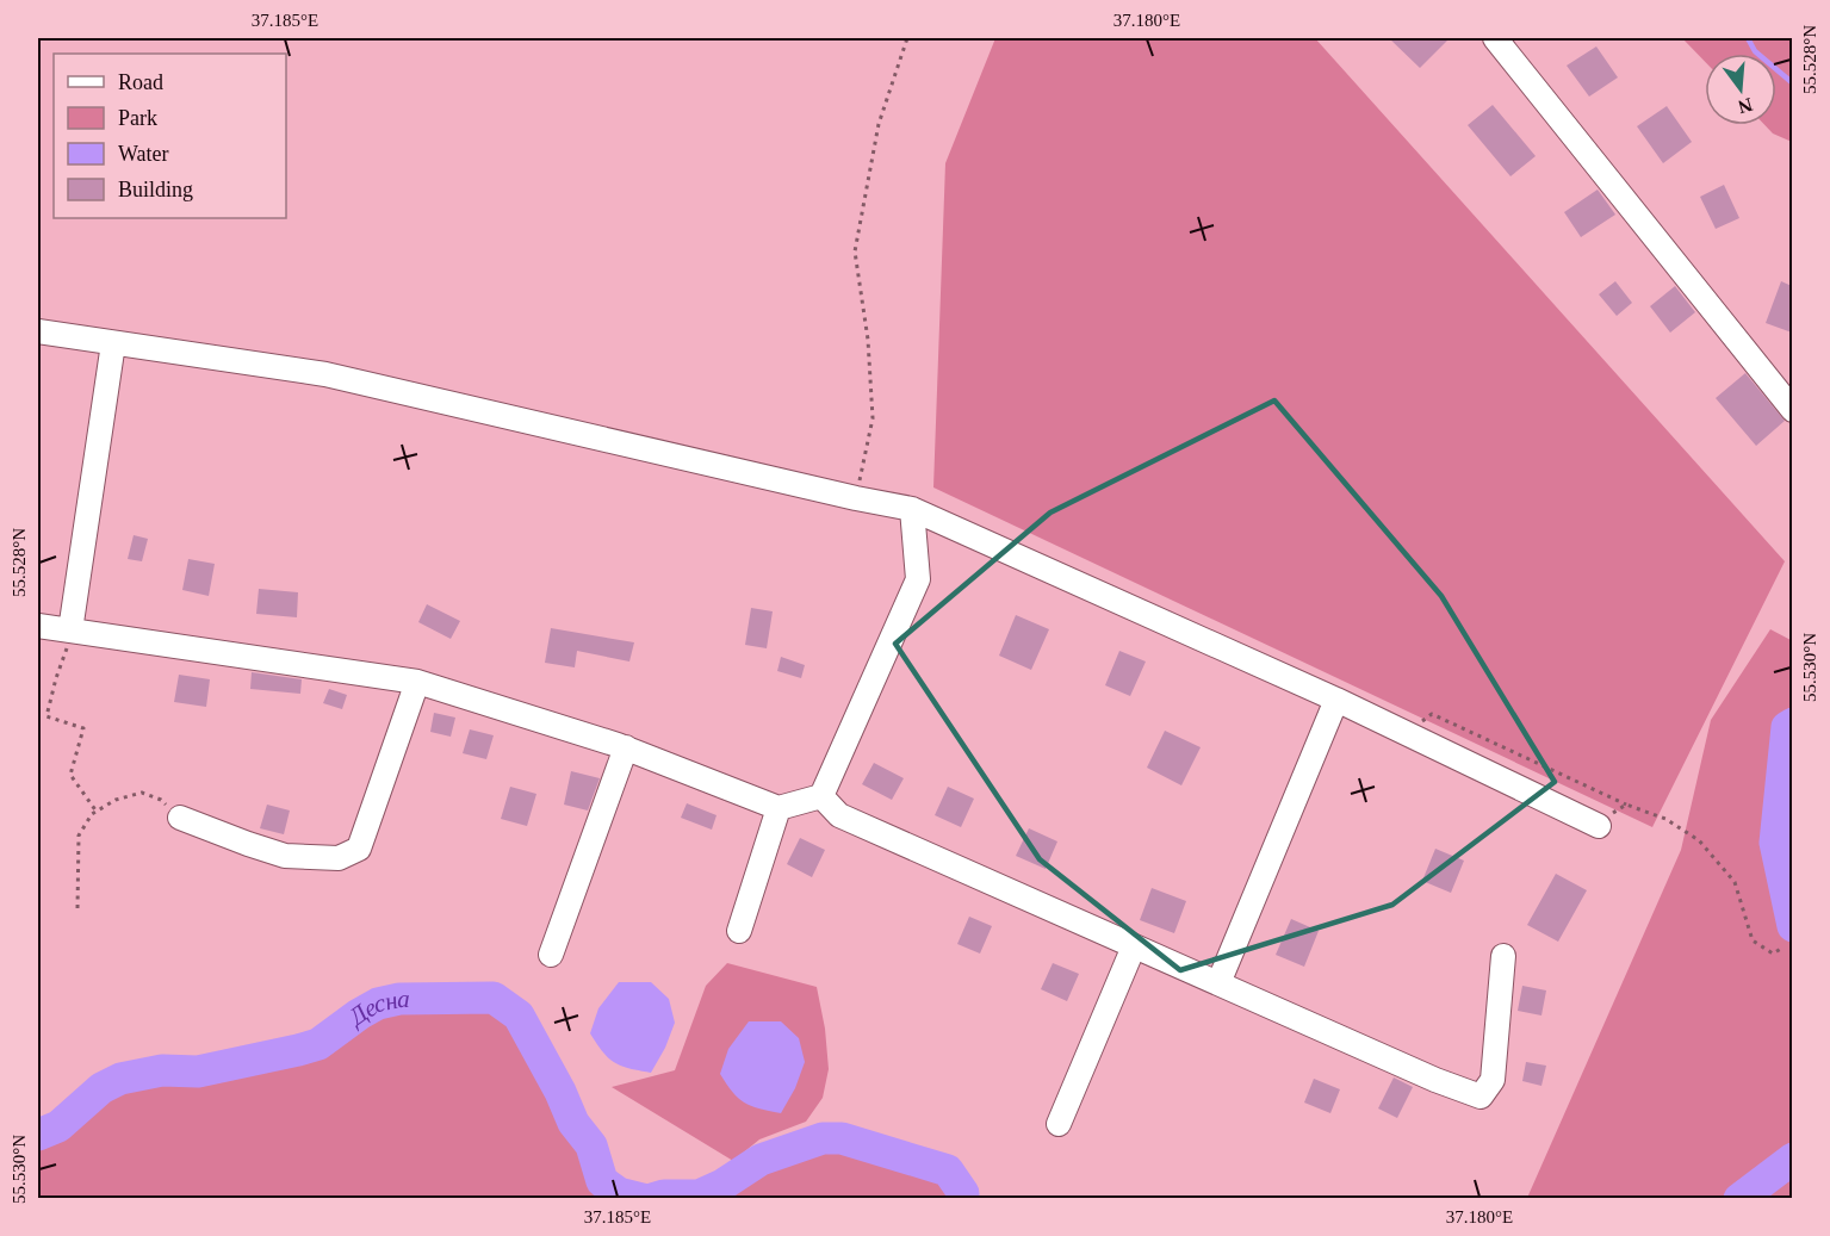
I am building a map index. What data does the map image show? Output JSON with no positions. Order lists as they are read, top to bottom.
{
  "water": ["Десна"],
  "legend": [
    "Road",
    "Park",
    "Water",
    "Building"
  ],
  "north": "bottom",
  "coordinates": [
    "37.185°E",
    "37.180°E",
    "55.528°N",
    "55.530°N"
  ]
}
